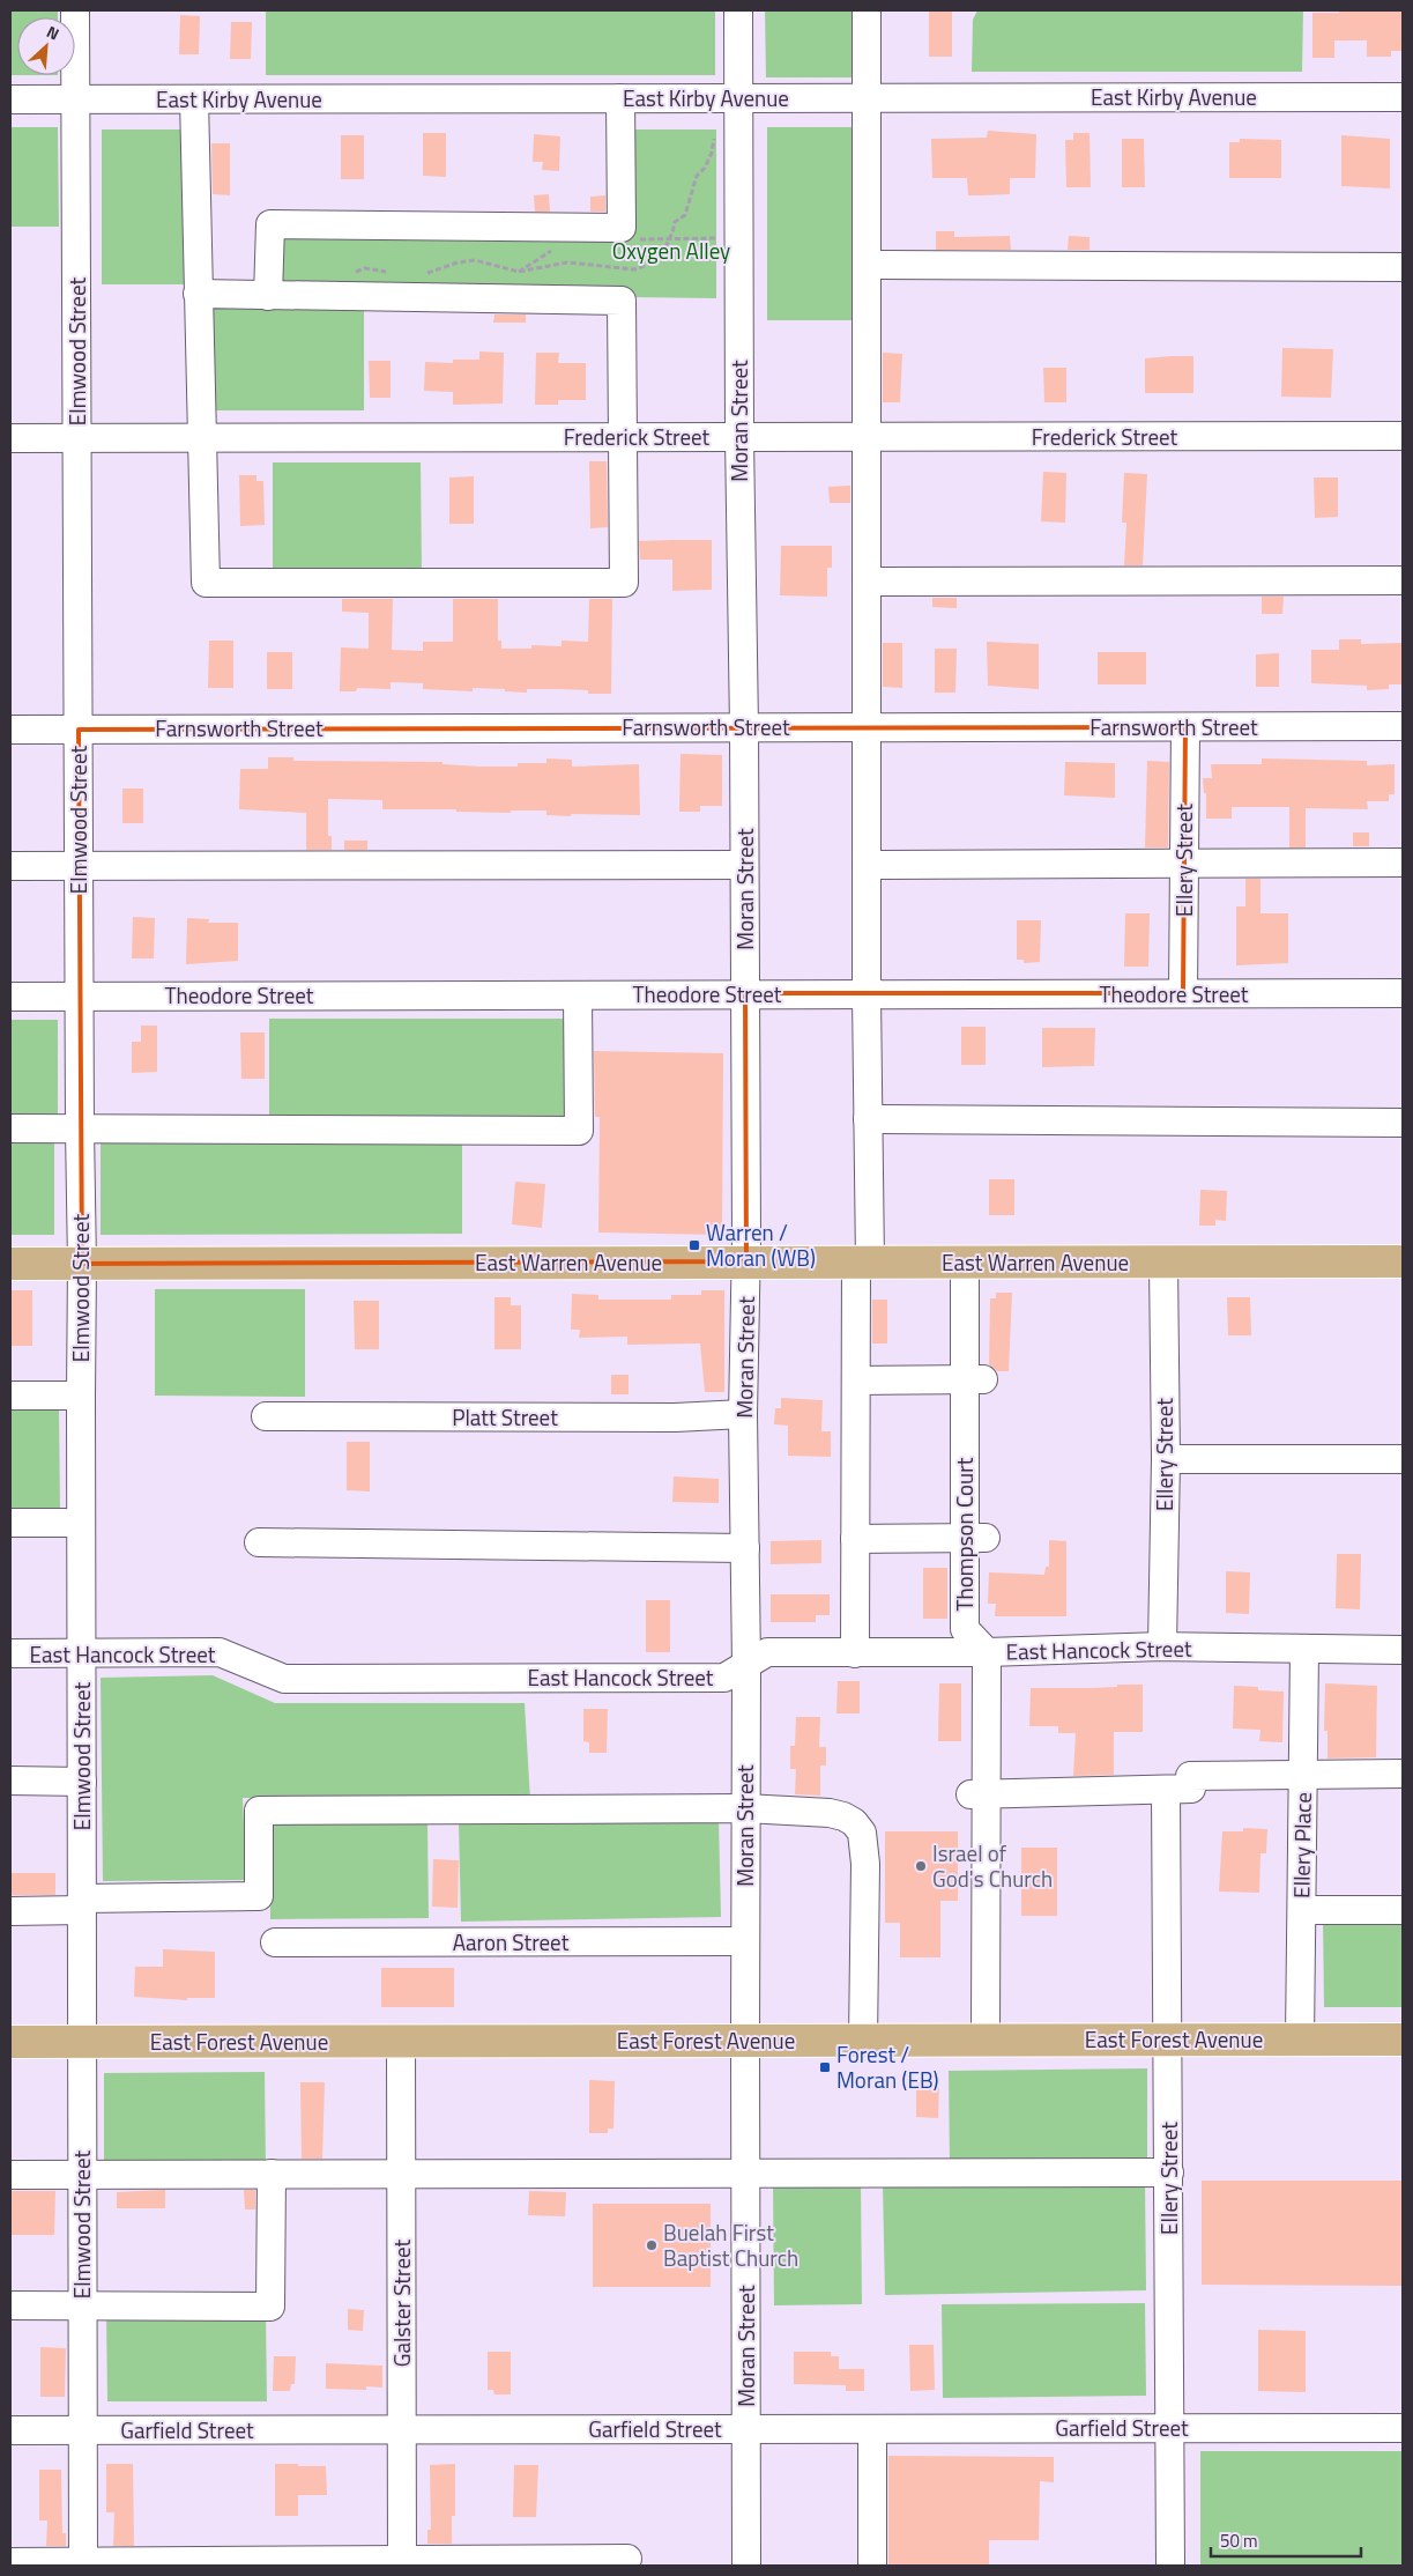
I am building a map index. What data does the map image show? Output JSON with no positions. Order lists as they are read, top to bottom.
{
  "streets": {
    "main road": ["East Warren Avenue", "East Forest Avenue"],
    "street": [
      "East Kirby Avenue",
      "Elmwood Street",
      "Moran Street",
      "Frederick Street",
      "Farnsworth Street",
      "Ellery Street",
      "Theodore Street",
      "Platt Street",
      "Thompson Court",
      "East Hancock Street",
      "Ellery Place",
      "Aaron Street",
      "Galster Street",
      "Garfield Street"
    ]
  },
  "crossings": [
    ["East Kirby Avenue", "Elmwood Street"],
    ["East Kirby Avenue", "Moran Street"],
    ["Elmwood Street", "Frederick Street"],
    ["Elmwood Street", "Farnsworth Street"],
    ["Elmwood Street", "Theodore Street"],
    ["Elmwood Street", "East Warren Avenue"],
    ["Elmwood Street", "East Hancock Street"],
    ["Elmwood Street", "East Forest Avenue"],
    ["Elmwood Street", "Garfield Street"],
    ["Moran Street", "Frederick Street"],
    ["Moran Street", "Farnsworth Street"],
    ["Moran Street", "Theodore Street"],
    ["Moran Street", "East Warren Avenue"],
    ["Moran Street", "Platt Street"],
    ["Moran Street", "East Hancock Street"],
    ["Moran Street", "Aaron Street"],
    ["Moran Street", "East Forest Avenue"],
    ["Moran Street", "Garfield Street"],
    ["Farnsworth Street", "Ellery Street"],
    ["Ellery Street", "Theodore Street"],
    ["Ellery Street", "East Warren Avenue"],
    ["Ellery Street", "East Hancock Street"],
    ["Ellery Street", "East Forest Avenue"],
    ["Ellery Street", "Garfield Street"],
    ["East Warren Avenue", "Thompson Court"],
    ["Thompson Court", "East Hancock Street"],
    ["East Hancock Street", "Ellery Place"],
    ["Ellery Place", "East Forest Avenue"],
    ["East Forest Avenue", "Galster Street"],
    ["Galster Street", "Garfield Street"]
  ],
  "parks": ["Oxygen Alley"],
  "places": {
    "transit": ["Warren / Moran (WB)", "Forest / Moran (EB)"],
    "other": ["Israel of God's Church", "Buelah First Baptist Church"]
  },
  "scale_bar": "50 m",
  "north": "top right"
}
